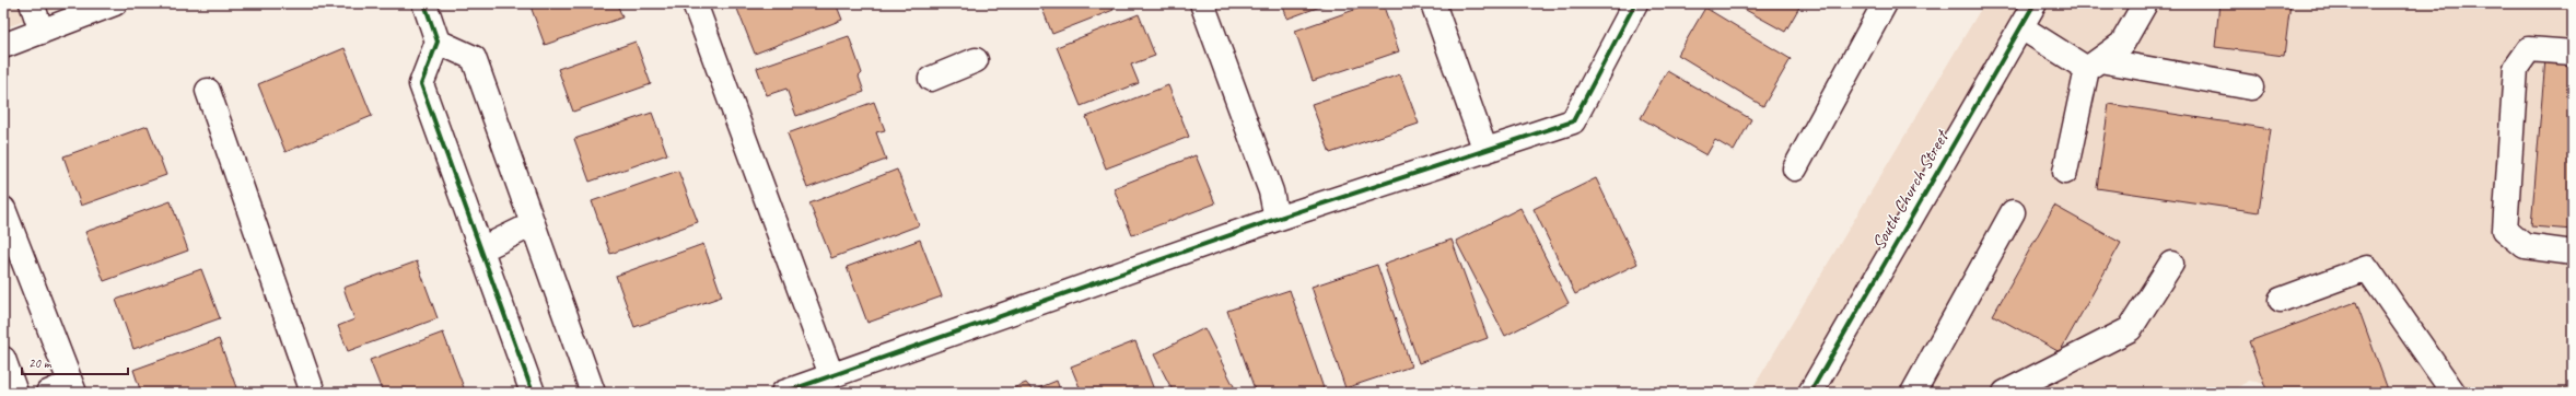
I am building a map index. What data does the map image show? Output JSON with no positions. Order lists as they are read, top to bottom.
{
  "streets": {
    "street": ["South Church Street"]
  },
  "scale_bar": "20 m"
}
